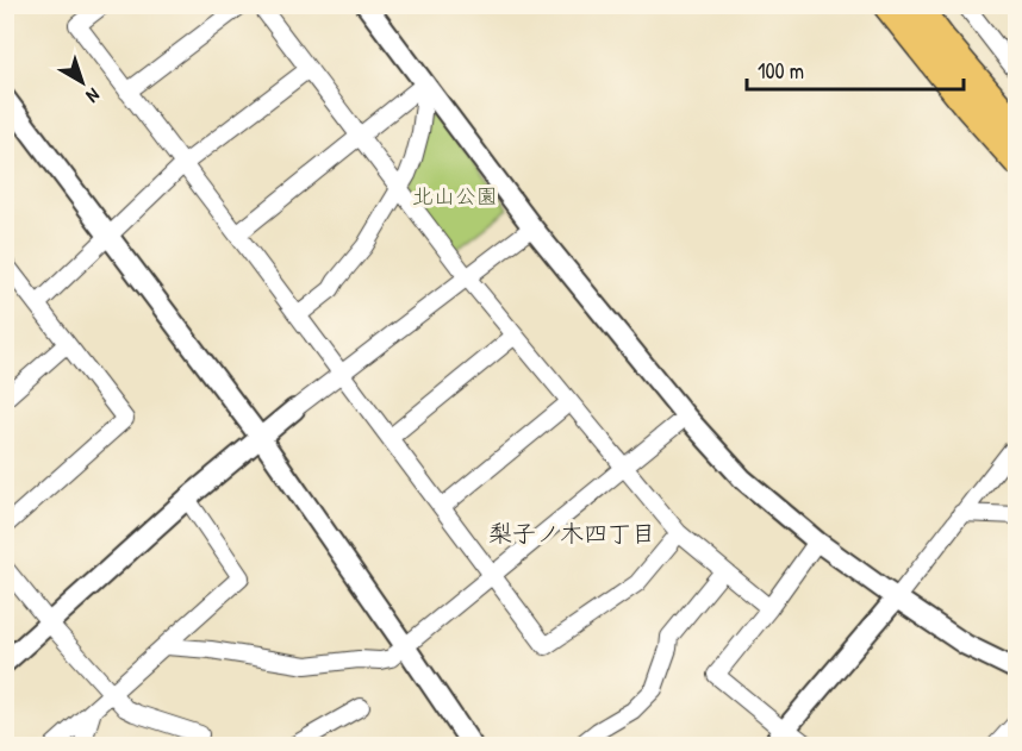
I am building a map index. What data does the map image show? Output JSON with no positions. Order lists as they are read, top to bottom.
{
  "districts": ["梨子ノ木四丁目"],
  "parks": ["北山公園"],
  "scale_bar": "100 m",
  "north": "bottom right"
}
